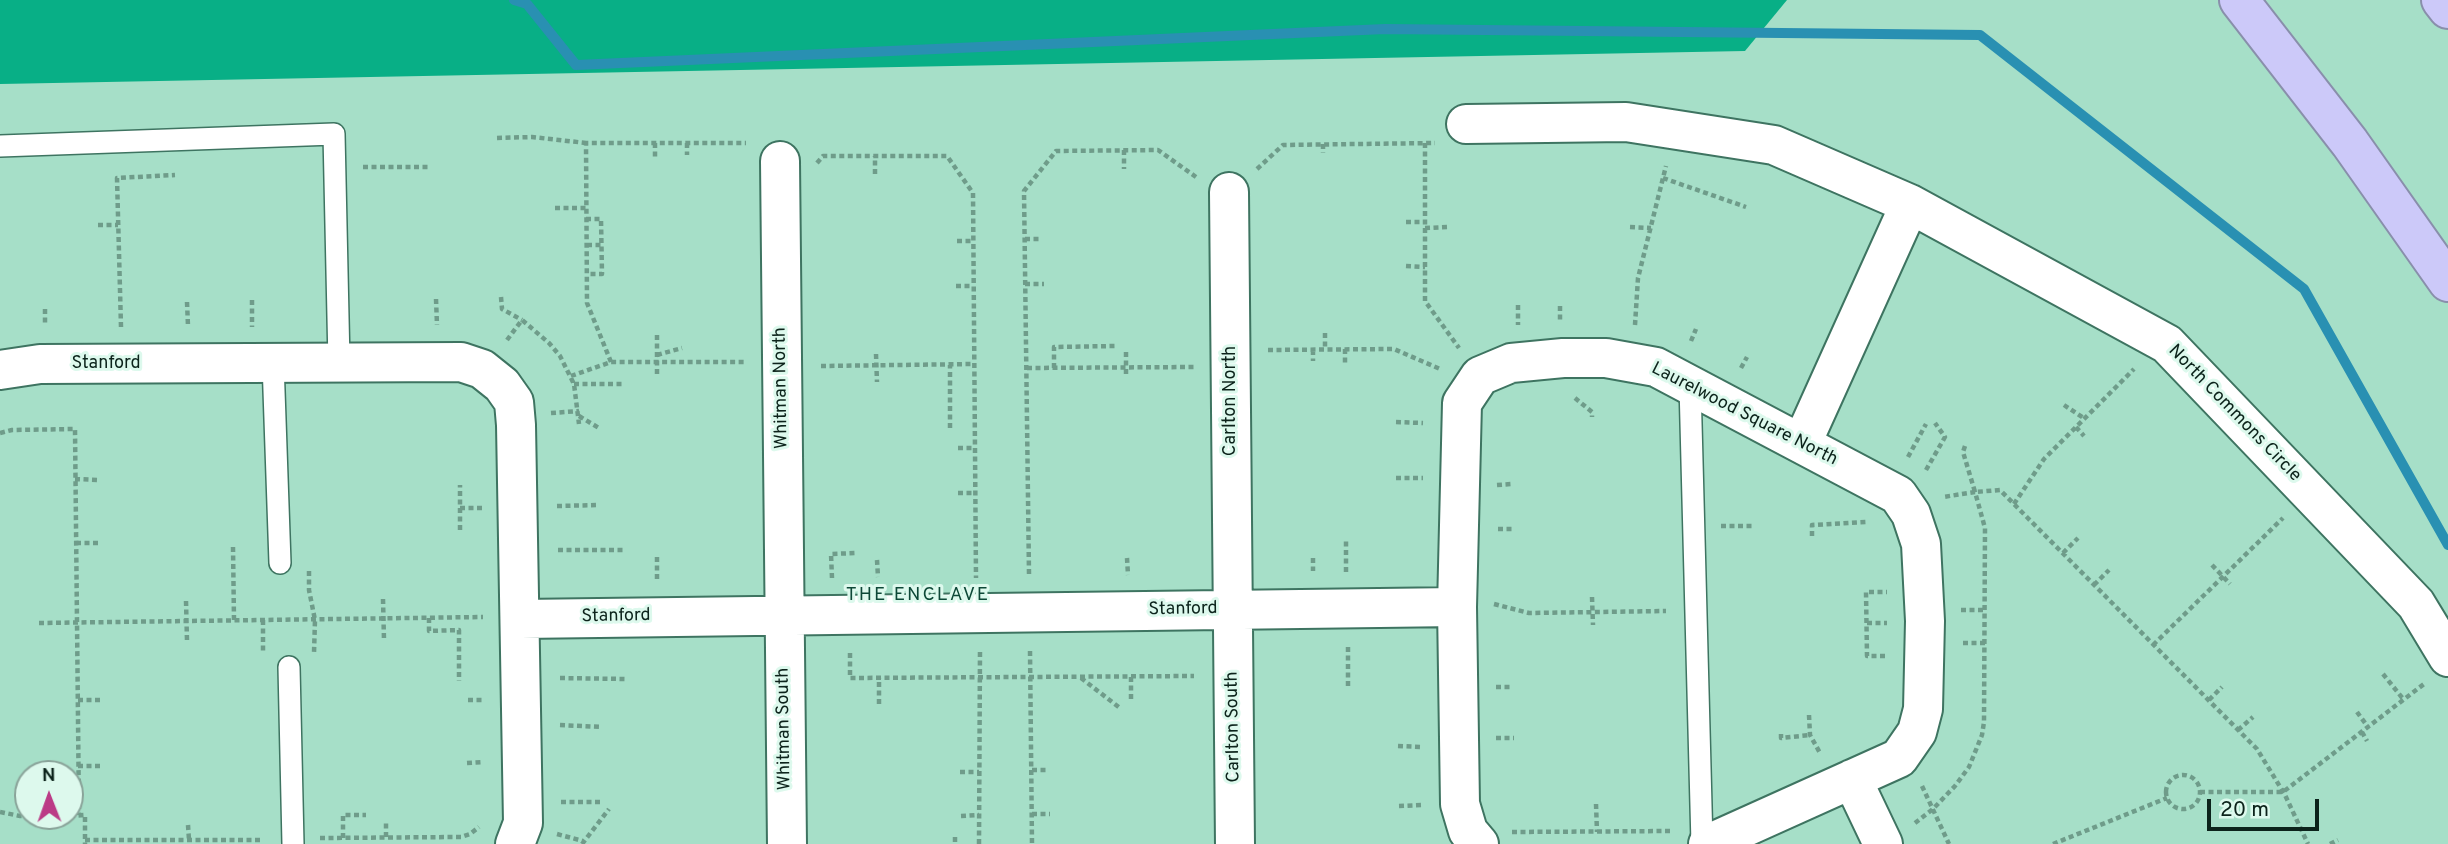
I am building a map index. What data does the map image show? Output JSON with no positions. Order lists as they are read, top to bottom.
{
  "streets": {
    "street": [
      "Stanford",
      "Whitman North",
      "Carlton North",
      "North Commons Circle",
      "Laurelwood Square North",
      "Carlton South",
      "Whitman South"
    ]
  },
  "crossings": [
    ["Stanford", "Whitman North"],
    ["Stanford", "Carlton North"],
    ["Stanford", "Laurelwood Square North"],
    ["Stanford", "Carlton South"],
    ["Stanford", "Whitman South"],
    ["Whitman North", "Whitman South"],
    ["Carlton North", "Carlton South"]
  ],
  "districts": ["THE ENCLAVE"],
  "scale_bar": "20 m",
  "north": "top"
}
